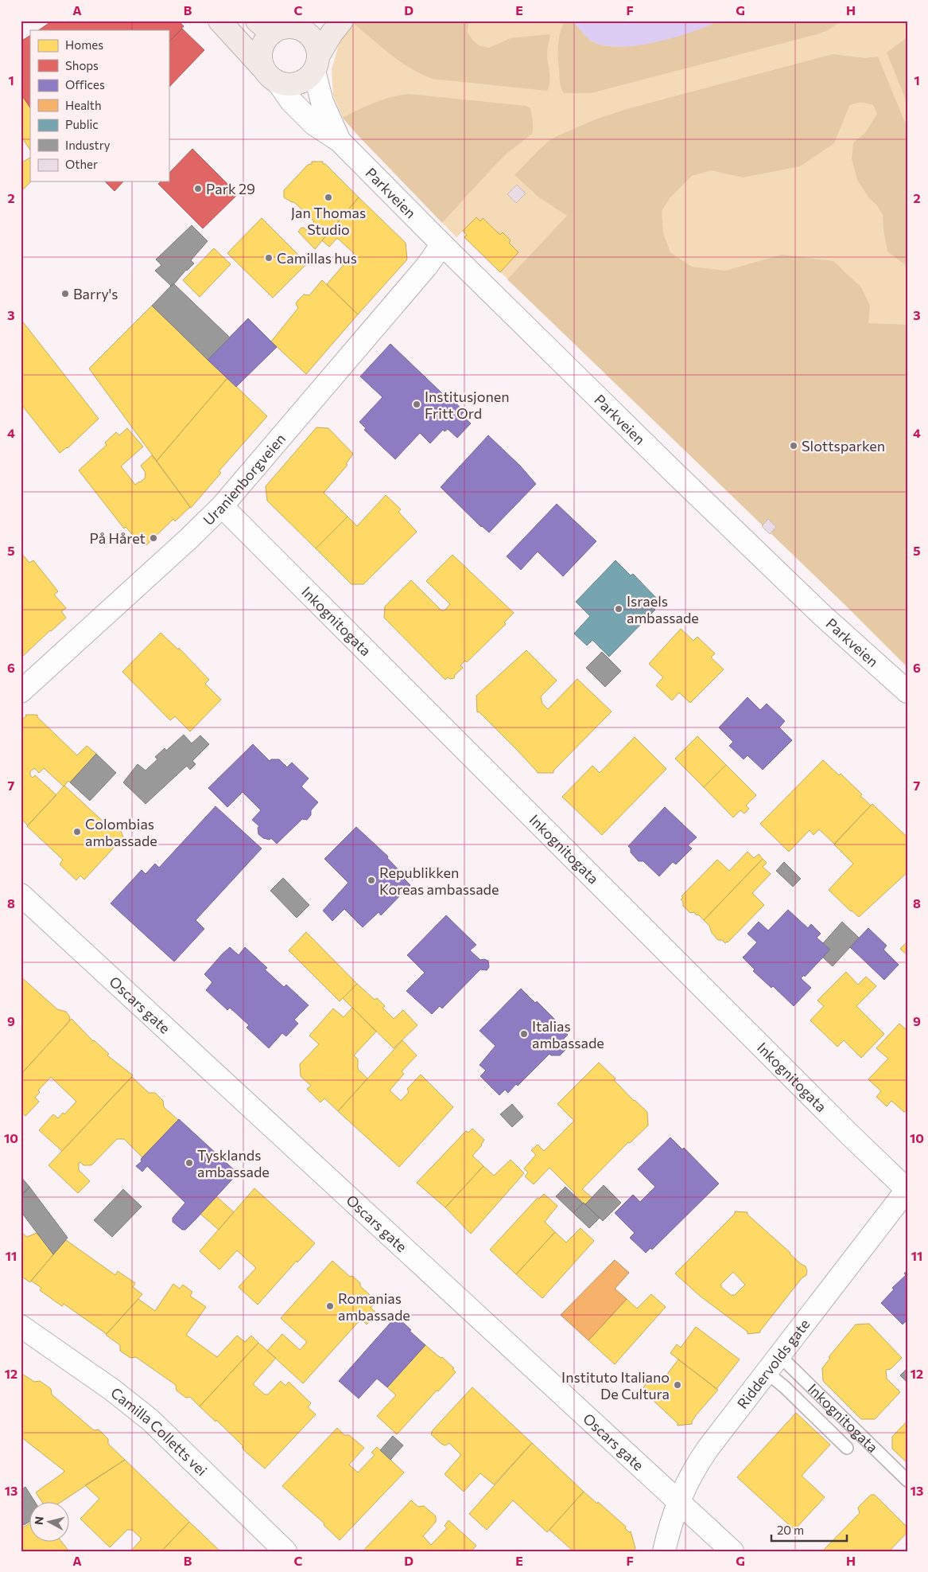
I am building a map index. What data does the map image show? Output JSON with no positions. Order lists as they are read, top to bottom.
{
  "streets": {
    "street": [
      "Parkveien",
      "Uranienborgveien",
      "Inkognitogata",
      "Oscars gate",
      "Riddervolds gate",
      "Camilla Colletts vei"
    ]
  },
  "crossings": [
    ["Parkveien", "Uranienborgveien"],
    ["Uranienborgveien", "Inkognitogata"],
    ["Inkognitogata", "Riddervolds gate"],
    ["Oscars gate", "Riddervolds gate"]
  ],
  "places": [
    "Park 29",
    "Jan Thomas Studio",
    "Camillas hus",
    "Barry's",
    "Institusjonen Fritt Ord",
    "Slottsparken",
    "På Håret",
    "Israels ambassade",
    "Colombias ambassade",
    "Republikken Koreas ambassade",
    "Italias ambassade",
    "Tysklands ambassade",
    "Romanias ambassade",
    "Instituto Italiano De Cultura"
  ],
  "legend": [
    "Homes",
    "Shops",
    "Offices",
    "Health",
    "Public",
    "Industry",
    "Other"
  ],
  "scale_bar": "20 m",
  "north": "left",
  "grid": {
    "columns": [
      "A",
      "B",
      "C",
      "D",
      "E",
      "F",
      "G",
      "H"
    ],
    "rows": [
      "1",
      "2",
      "3",
      "4",
      "5",
      "6",
      "7",
      "8",
      "9",
      "10",
      "11",
      "12",
      "13"
    ]
  }
}
